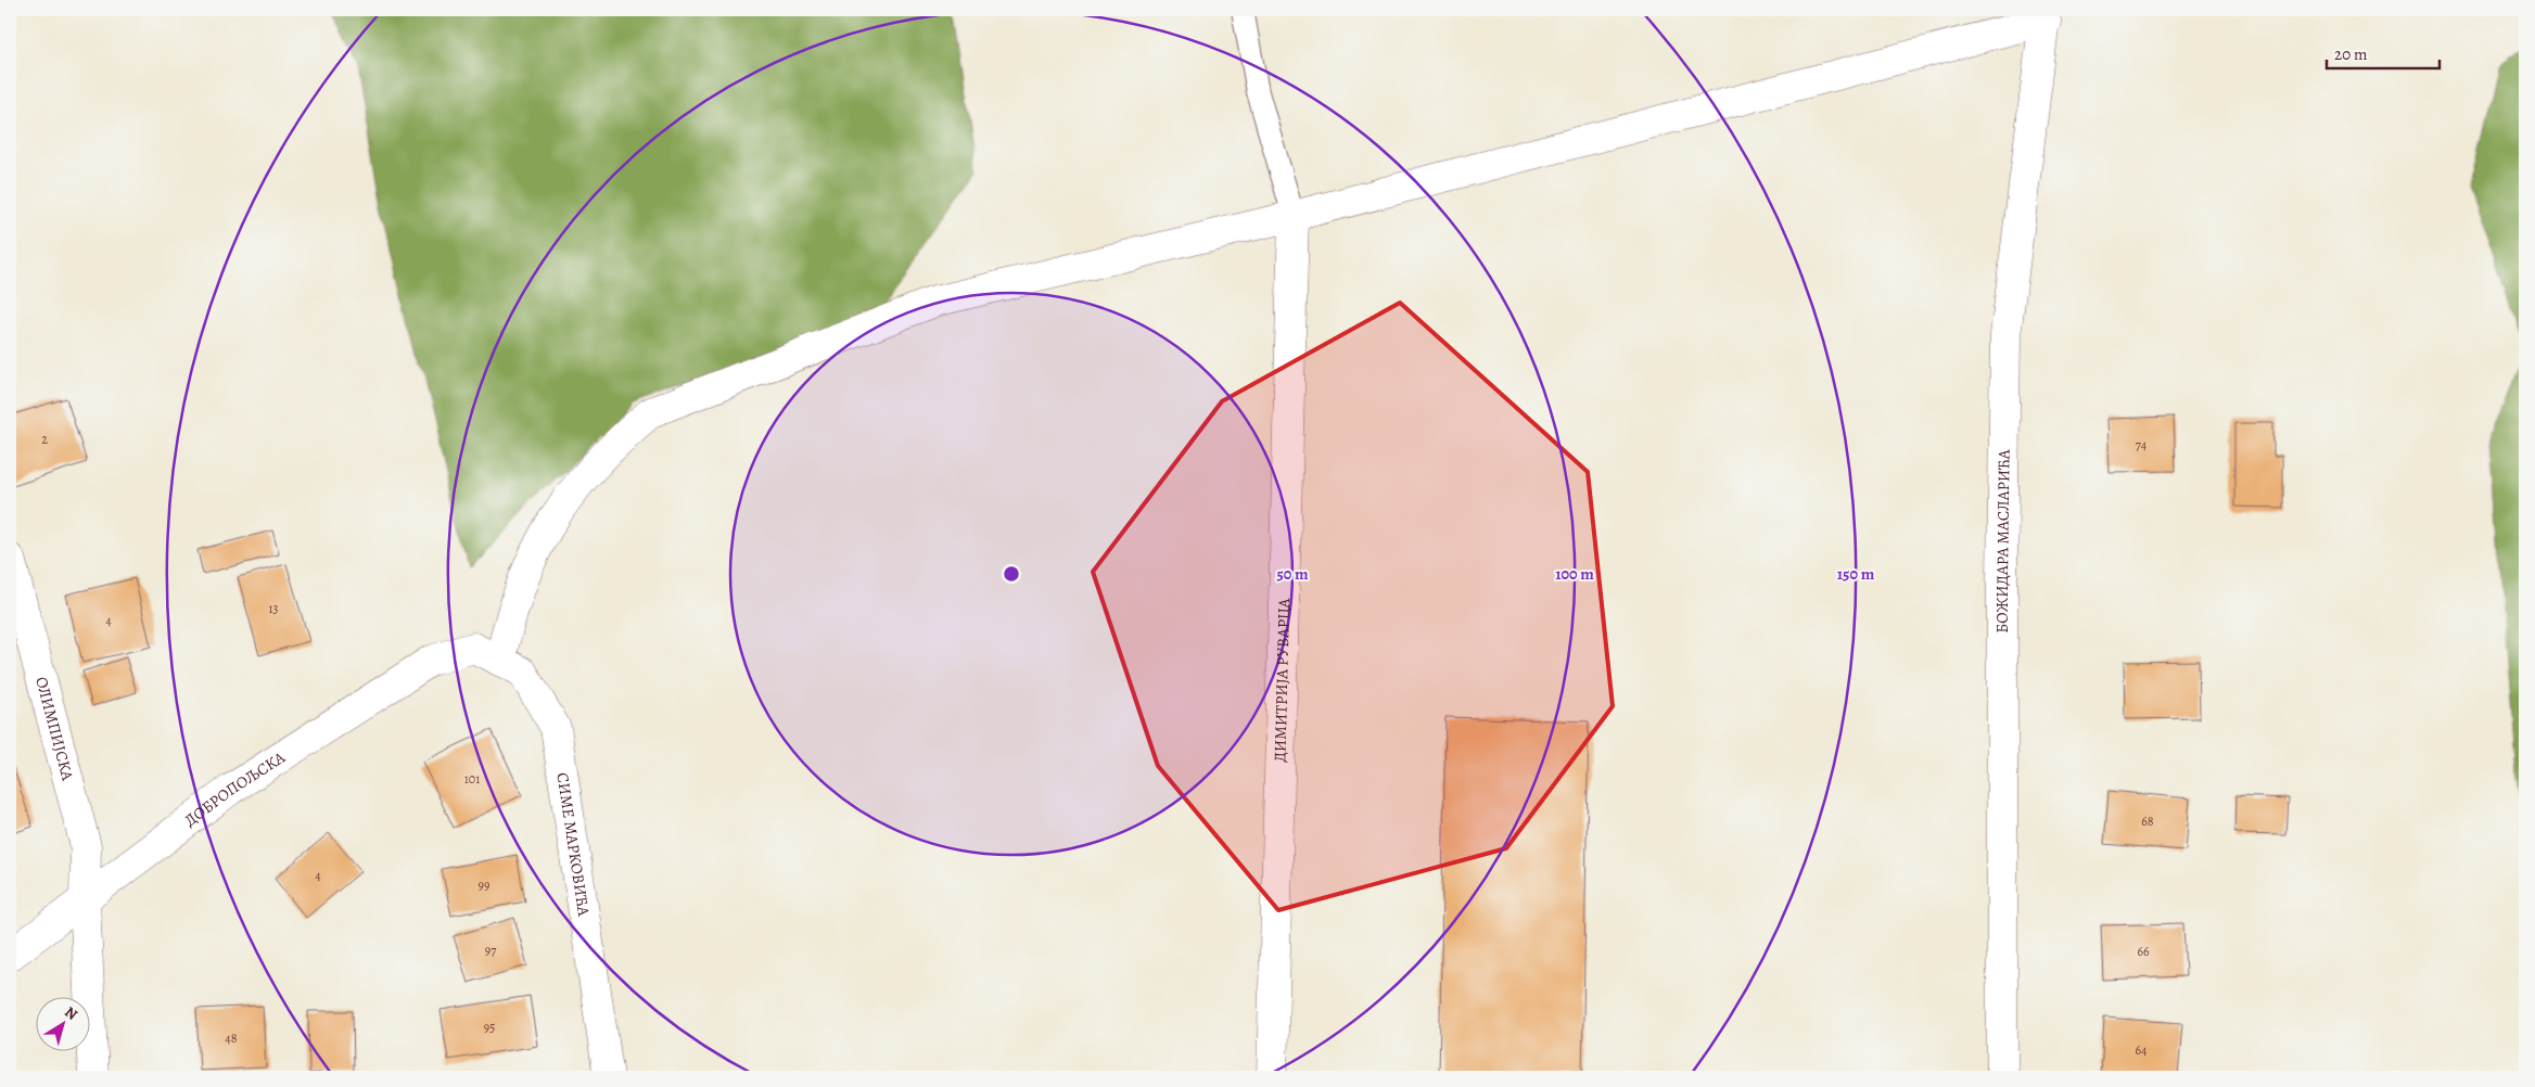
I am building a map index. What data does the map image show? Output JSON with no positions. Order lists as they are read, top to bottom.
{
  "streets": {
    "street": [
      "БОЖИДАРА МАСЛАРИЋА",
      "ДИМИТРИЈА РУВАРЦА",
      "ОЛИМПИЈСКА",
      "ДОБРОПОЉСКА",
      "СИМЕ МАРКОВИЋА"
    ]
  },
  "crossings": [
    ["ОЛИМПИЈСКА", "ДОБРОПОЉСКА"],
    ["ДОБРОПОЉСКА", "СИМЕ МАРКОВИЋА"]
  ],
  "house_numbers": [
    "2",
    "74",
    "13",
    "4",
    "101",
    "68",
    "4",
    "99",
    "97",
    "66",
    "95",
    "48",
    "64"
  ],
  "scale_bar": "20 m",
  "north": "top right",
  "rings": ["50 m", "100 m", "150 m"]
}
